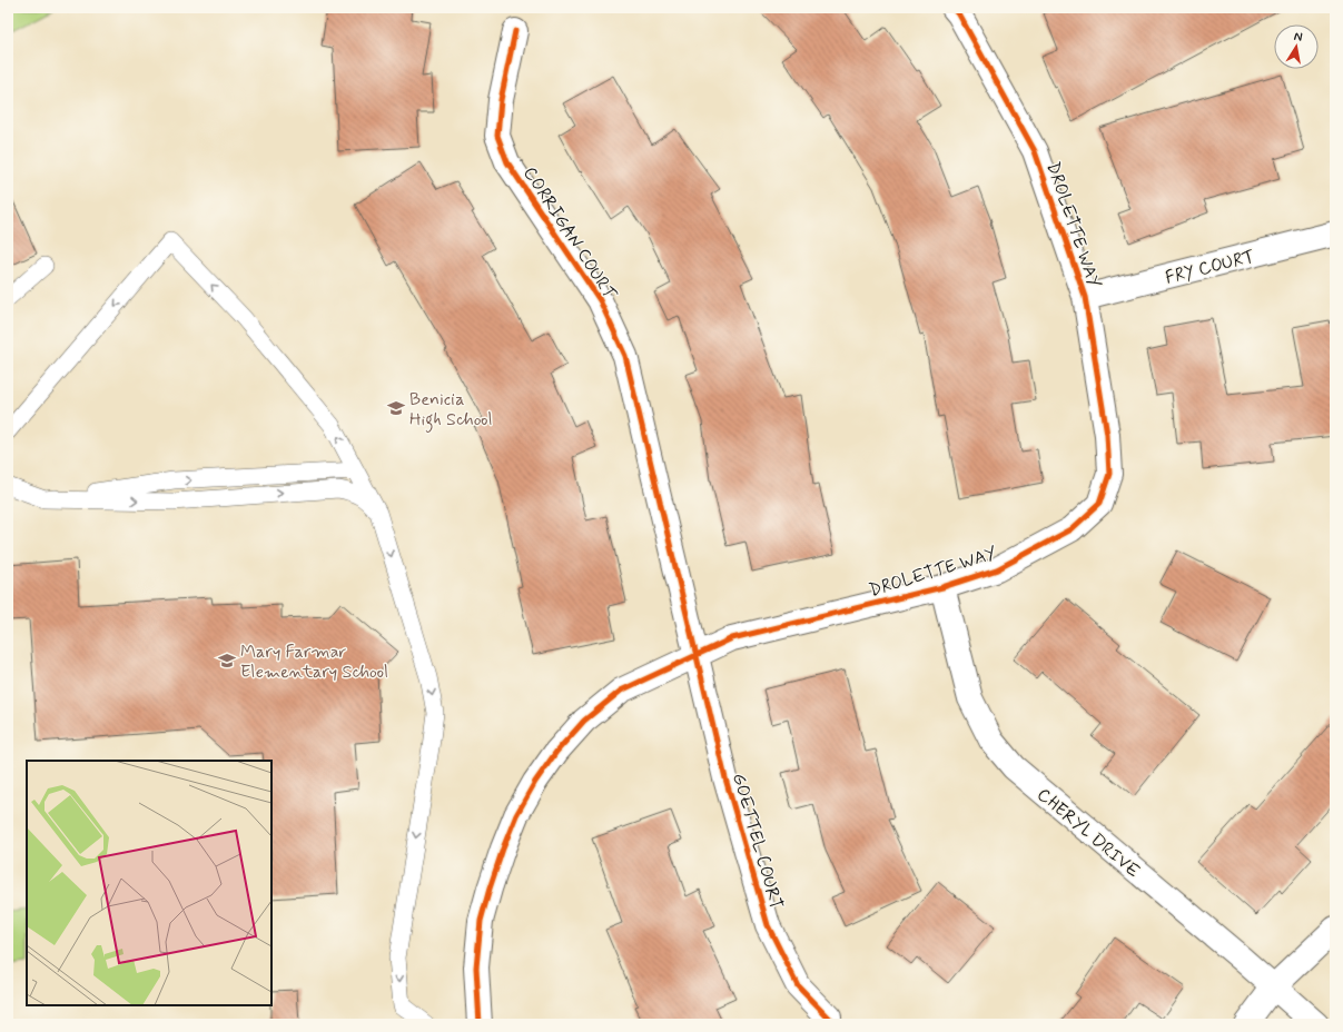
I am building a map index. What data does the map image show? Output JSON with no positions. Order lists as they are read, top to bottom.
{
  "streets": {
    "street": [
      "DROLETTE WAY",
      "CORRIGAN COURT",
      "FRY COURT",
      "CHERYL DRIVE",
      "GOETTEL COURT"
    ]
  },
  "crossings": [
    ["DROLETTE WAY", "CORRIGAN COURT"],
    ["DROLETTE WAY", "FRY COURT"],
    ["DROLETTE WAY", "CHERYL DRIVE"],
    ["DROLETTE WAY", "GOETTEL COURT"],
    ["CORRIGAN COURT", "GOETTEL COURT"]
  ],
  "places": {
    "school or university": ["Benicia High School", "Mary Farmar Elementary School"]
  },
  "north": "top"
}
